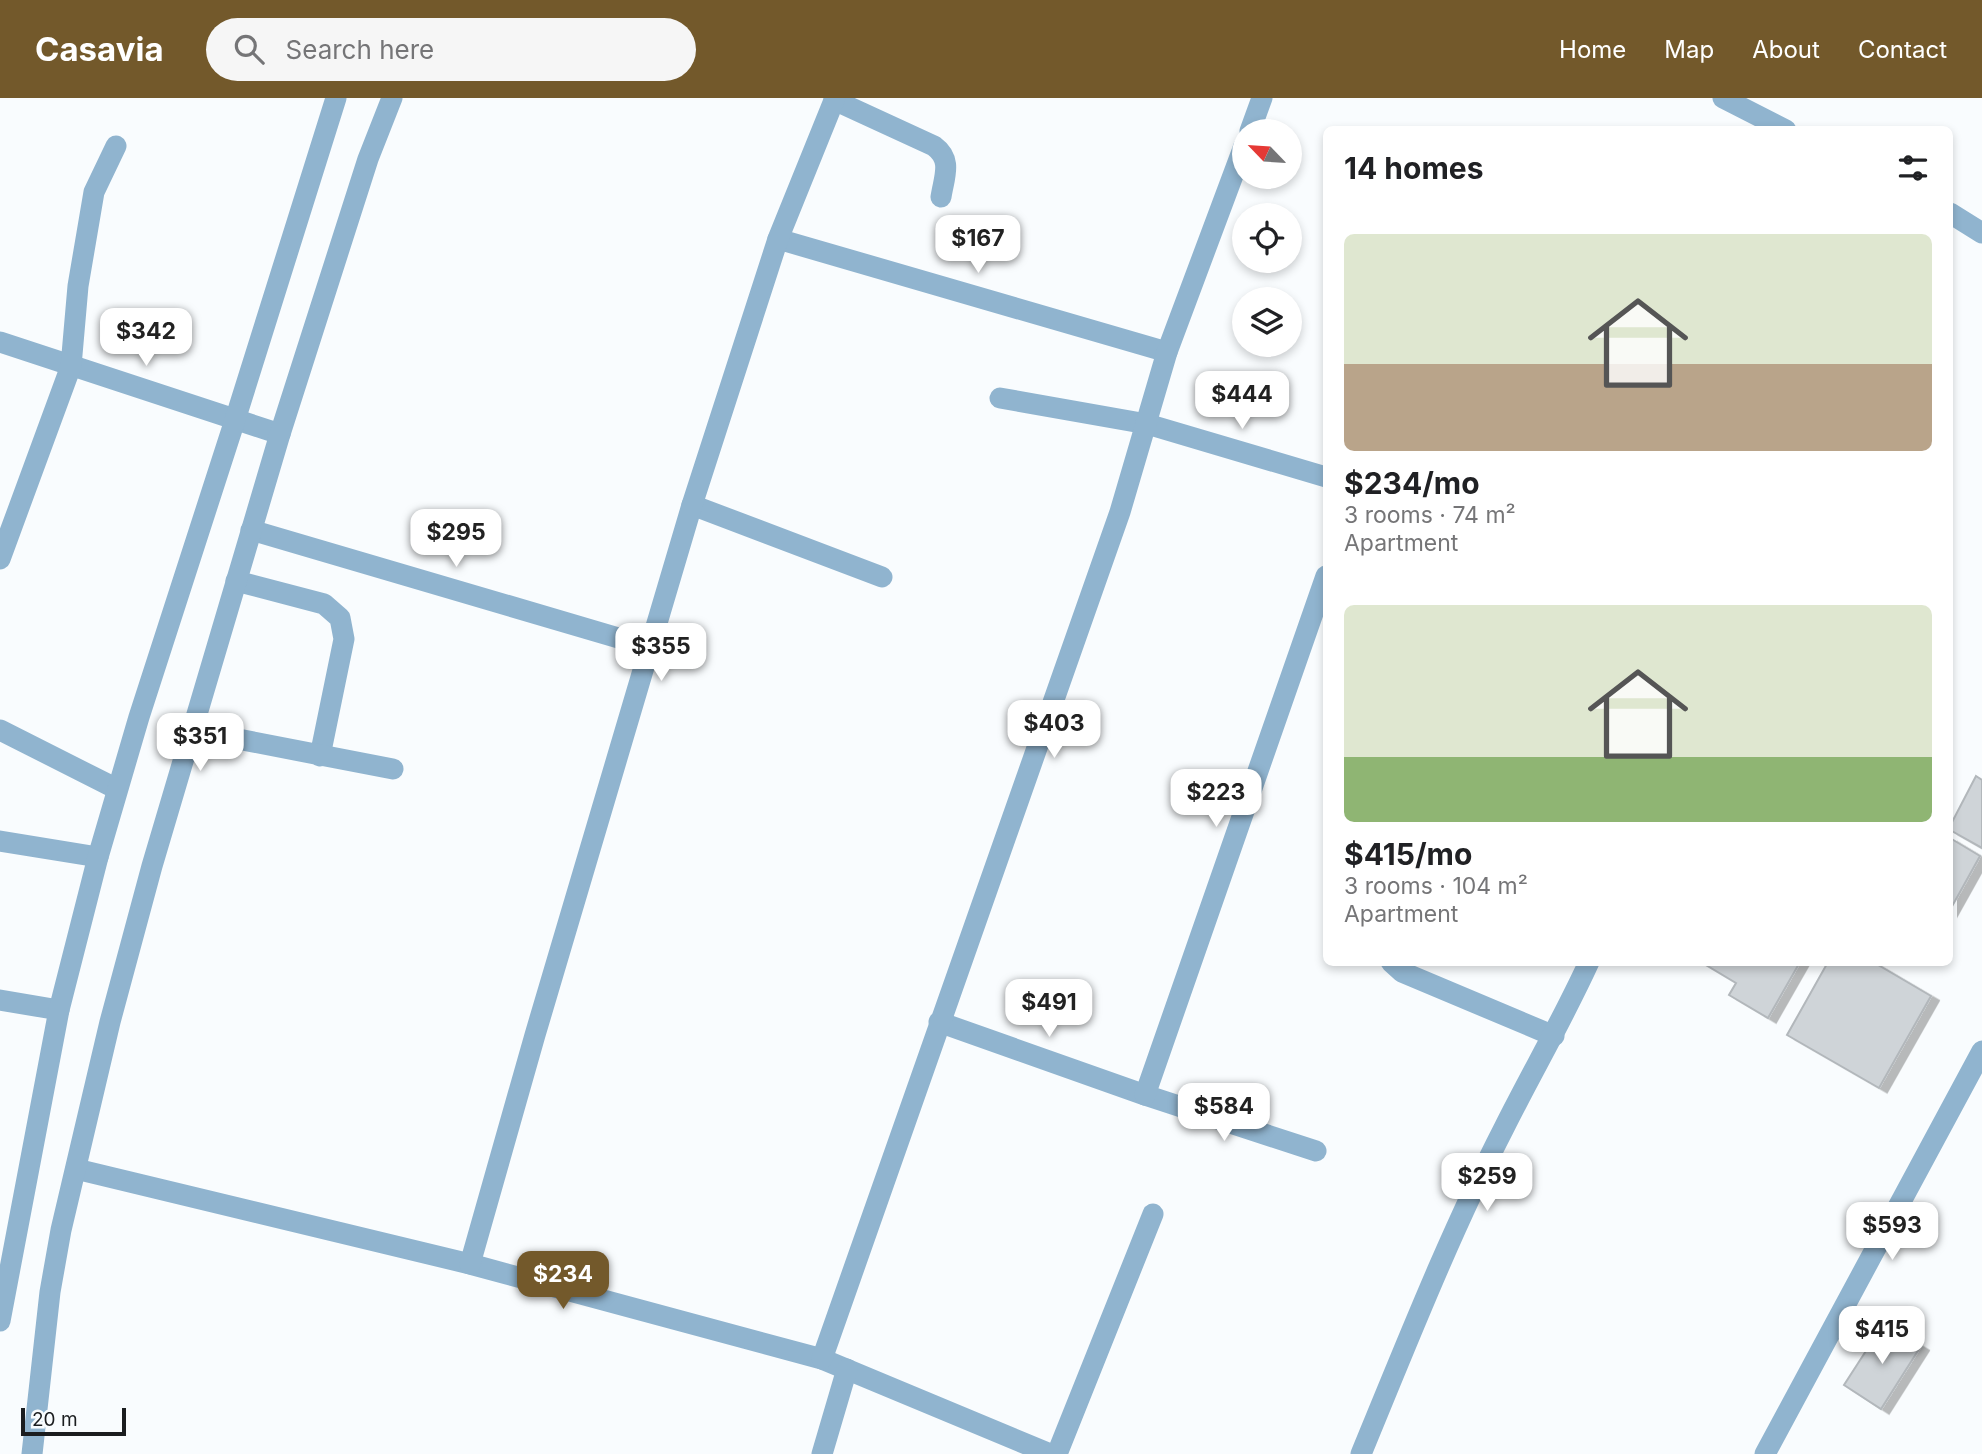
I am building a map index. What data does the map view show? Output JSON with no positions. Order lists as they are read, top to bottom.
{
  "scale_bar": "20 m",
  "north": "top left",
  "page": {
    "header": "Casavia",
    "search": "Search here",
    "nav": [
      "Home",
      "Map",
      "About",
      "Contact"
    ],
    "heading": "14 homes",
    "list": [
      {
        "name": "$234/mo",
        "note": "3 rooms · 74 m² · Apartment"
      },
      {
        "name": "$415/mo",
        "note": "3 rooms · 104 m² · Apartment"
      }
    ],
    "price": [
      "$167",
      "$342",
      "$444",
      "$295",
      "$355",
      "$403",
      "$351",
      "$223",
      "$491",
      "$584",
      "$259",
      "$593",
      "$234",
      "$415"
    ],
    "scale": "20 m"
  }
}
